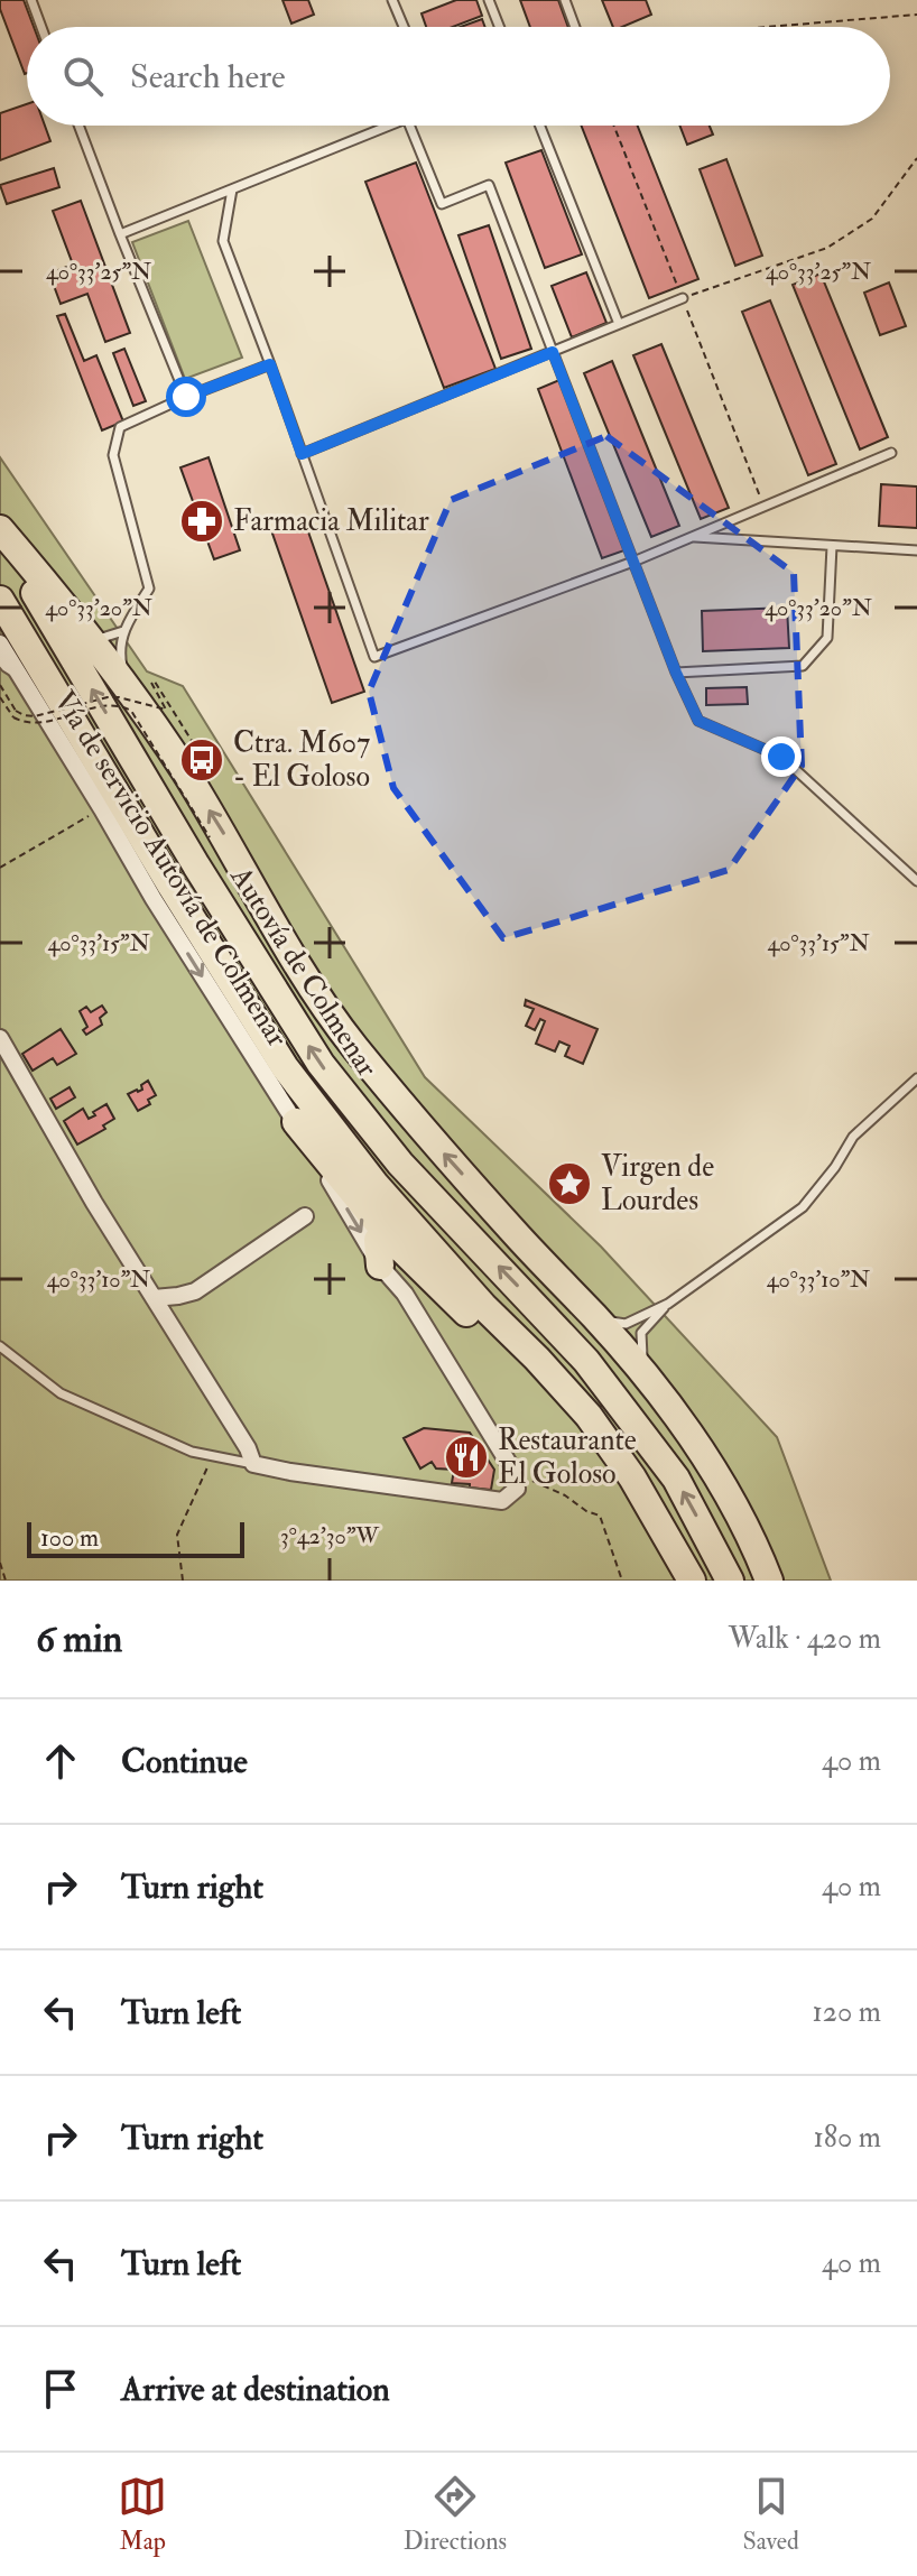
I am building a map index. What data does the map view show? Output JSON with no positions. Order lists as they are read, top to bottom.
{
  "streets": {
    "highway": ["Autovía de Colmenar"],
    "street": ["Vía de servicio Autovía de Colmenar"]
  },
  "one_way": ["Vía de servicio Autovía de Colmenar"],
  "places": {
    "pharmacy": ["Farmacia Militar"],
    "bus stop": ["Ctra. M607 - El Goloso"],
    "place": ["Virgen de Lourdes"],
    "restaurant": ["Restaurante El Goloso"]
  },
  "scale_bar": "100 m",
  "page": {
    "search": "Search here",
    "scale": "100 m",
    "heading": ["6 min", "Walk · 420 m"],
    "list": [
      ["Continue", "40 m"],
      ["Turn right", "40 m"],
      ["Turn left", "120 m"],
      ["Turn right", "180 m"],
      ["Turn left", "40 m"],
      "Arrive at destination"
    ],
    "nav": ["Map", "Directions", "Saved"]
  },
  "coordinates": [
    "40°33'25\"N",
    "40°33'20\"N",
    "40°33'15\"N",
    "40°33'10\"N",
    "3°42'30\"W"
  ]
}
